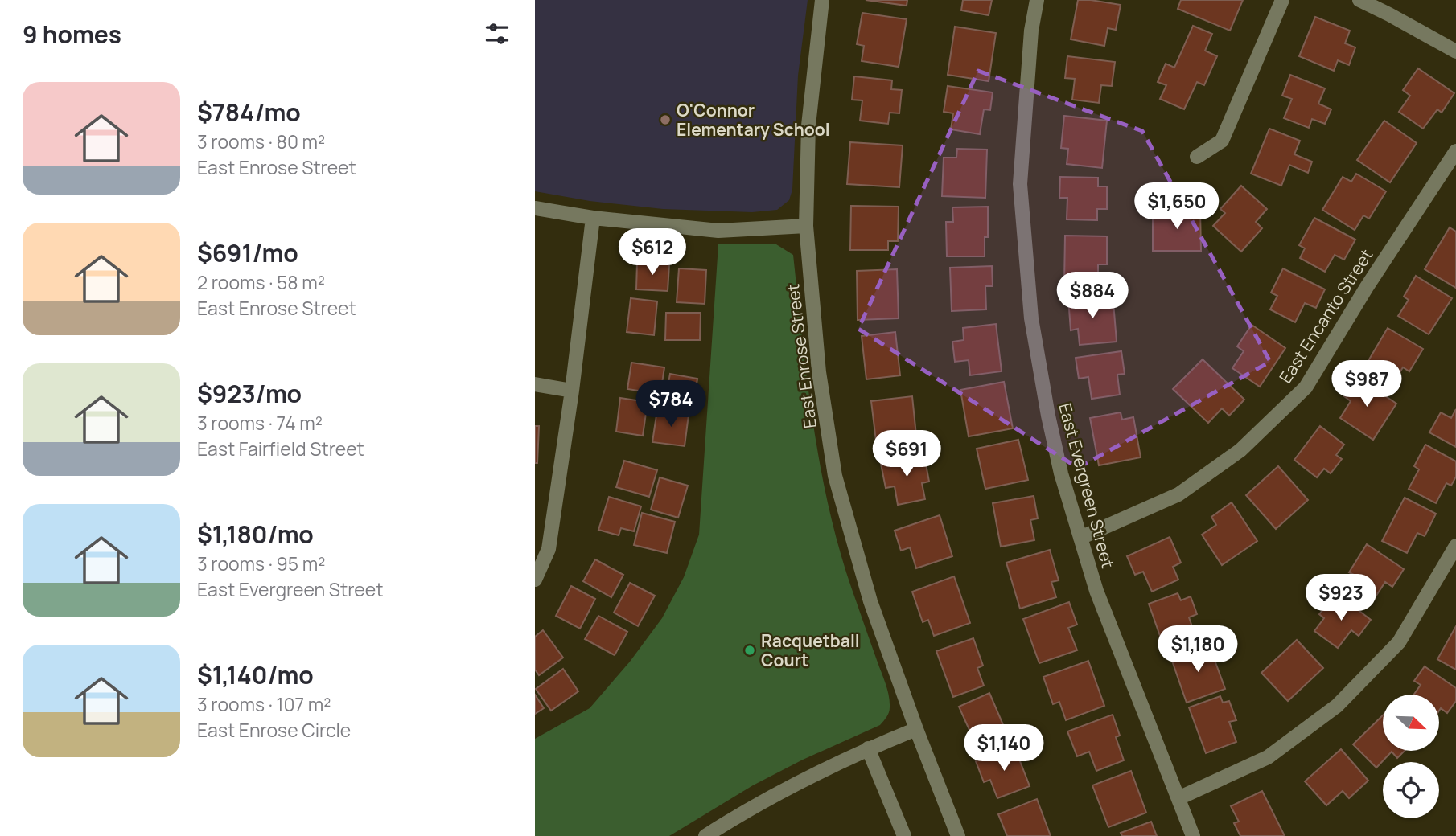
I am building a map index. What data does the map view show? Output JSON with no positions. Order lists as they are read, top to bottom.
{
  "streets": {
    "street": ["East Encanto Street", "East Enrose Street", "East Evergreen Street"]
  },
  "crossings": [
    ["East Encanto Street", "East Evergreen Street"]
  ],
  "places": ["O'Connor Elementary School", "Racquetball Court"],
  "north": "bottom right",
  "page": {
    "heading": "9 homes",
    "list": [
      {
        "name": "$784/mo",
        "note": "3 rooms · 80 m² · East Enrose Street"
      },
      {
        "name": "$691/mo",
        "note": "2 rooms · 58 m² · East Enrose Street"
      },
      {
        "name": "$923/mo",
        "note": "3 rooms · 74 m² · East Fairfield Street"
      },
      {
        "name": "$1,180/mo",
        "note": "3 rooms · 95 m² · East Evergreen Street"
      },
      {
        "name": "$1,140/mo",
        "note": "3 rooms · 107 m² · East Enrose Circle"
      }
    ],
    "price": [
      "$1,650",
      "$612",
      "$884",
      "$987",
      "$784",
      "$691",
      "$923",
      "$1,180",
      "$1,140"
    ]
  }
}
